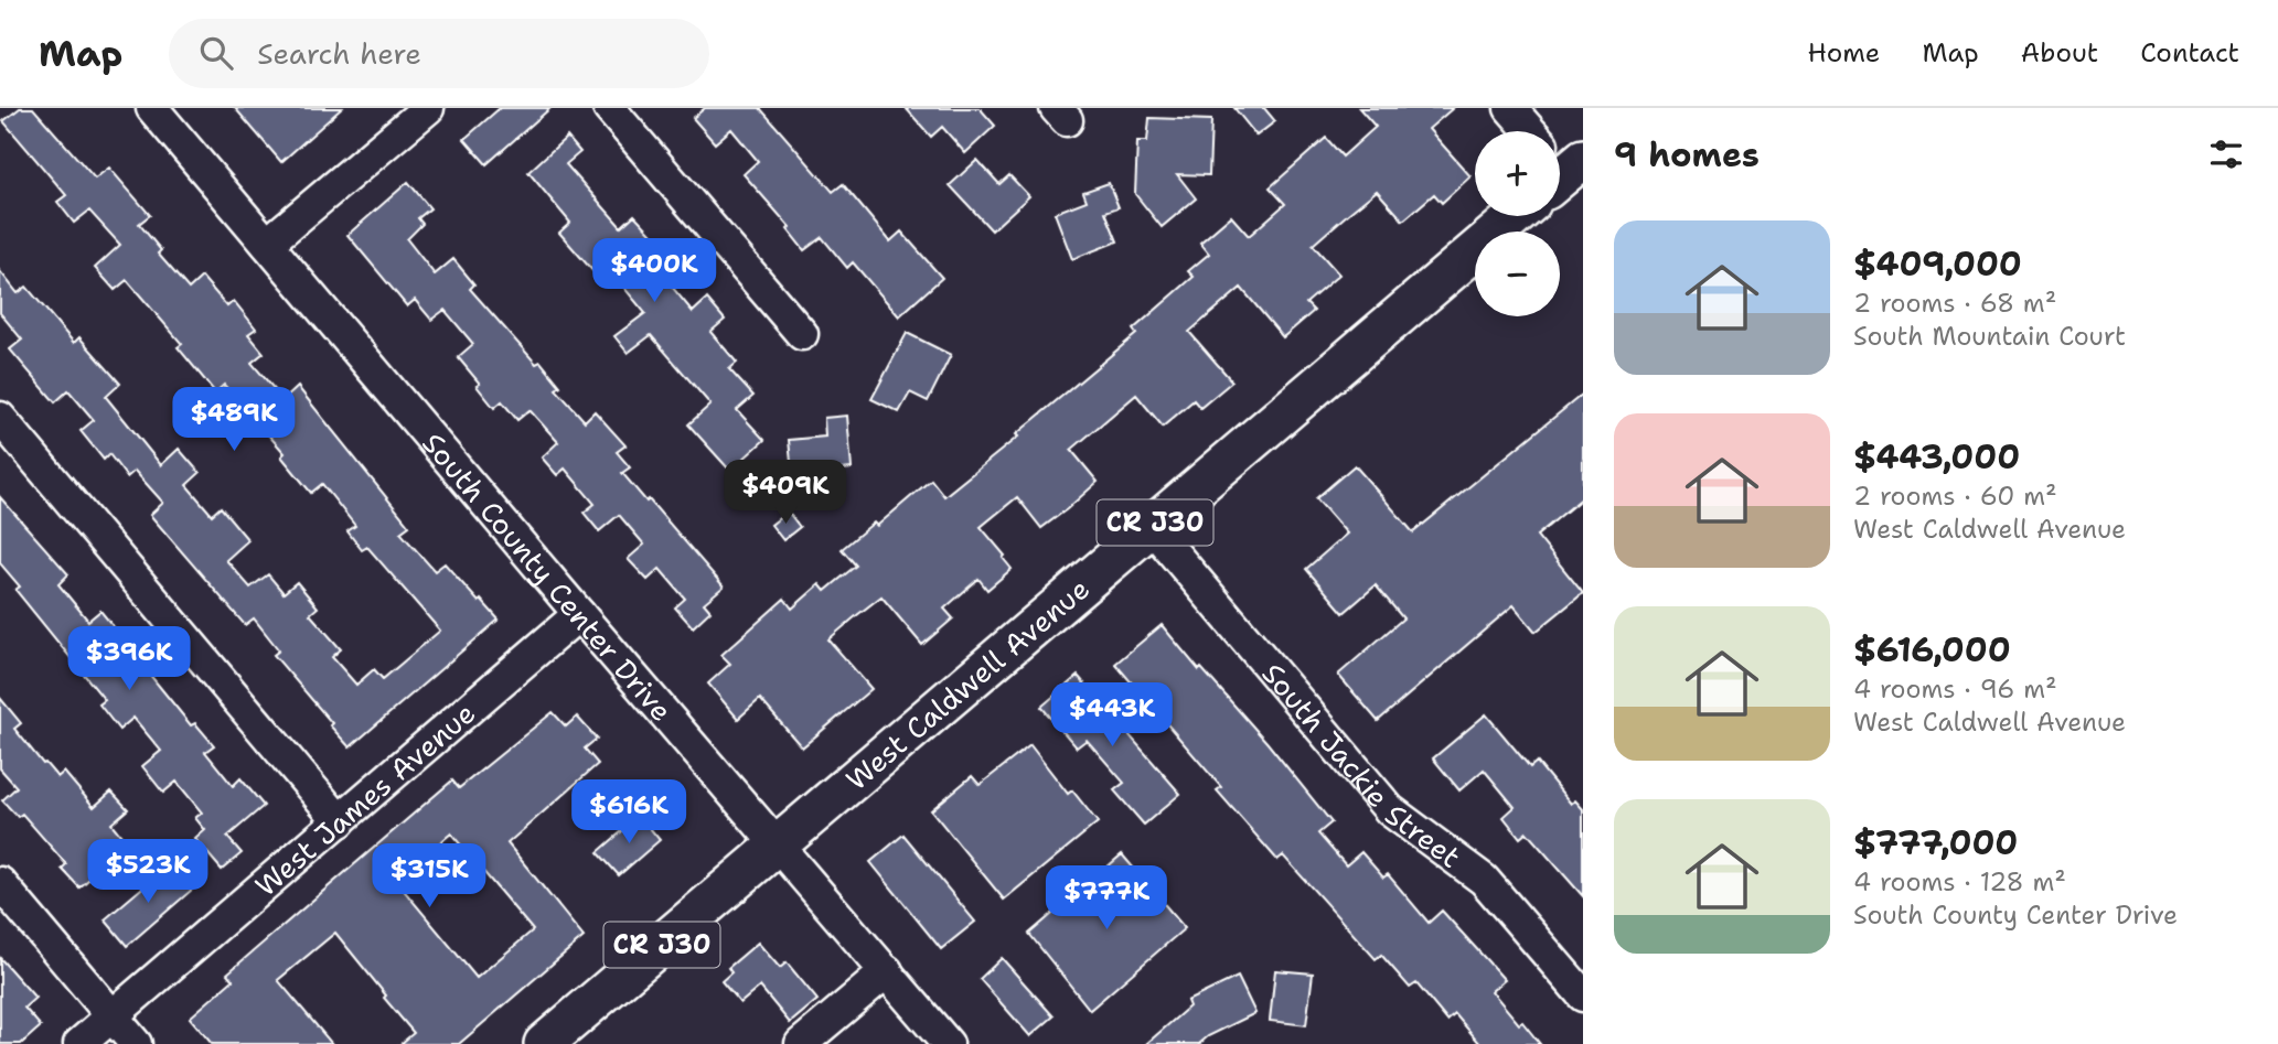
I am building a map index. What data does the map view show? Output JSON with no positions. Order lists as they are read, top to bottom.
{
  "streets": {
    "main road": ["CR J30", "West Caldwell Avenue"],
    "street": ["South County Center Drive", "South Jackie Street", "West James Avenue"]
  },
  "crossings": [
    ["South County Center Drive", "West Caldwell Avenue"],
    ["South County Center Drive", "West James Avenue"],
    ["West Caldwell Avenue", "South Jackie Street"]
  ],
  "page": {
    "header": "Map",
    "search": "Search here",
    "nav": [
      "Home",
      "Map",
      "About",
      "Contact"
    ],
    "heading": "9 homes",
    "map_buttons": ["+", "−"],
    "list": [
      {
        "name": "$409,000",
        "note": "2 rooms · 68 m² · South Mountain Court"
      },
      {
        "name": "$443,000",
        "note": "2 rooms · 60 m² · West Caldwell Avenue"
      },
      {
        "name": "$616,000",
        "note": "4 rooms · 96 m² · West Caldwell Avenue"
      },
      {
        "name": "$777,000",
        "note": "4 rooms · 128 m² · South County Center Drive"
      }
    ],
    "price": [
      "$400K",
      "$489K",
      "$409K",
      "$396K",
      "$443K",
      "$616K",
      "$523K",
      "$315K",
      "$777K"
    ]
  }
}
